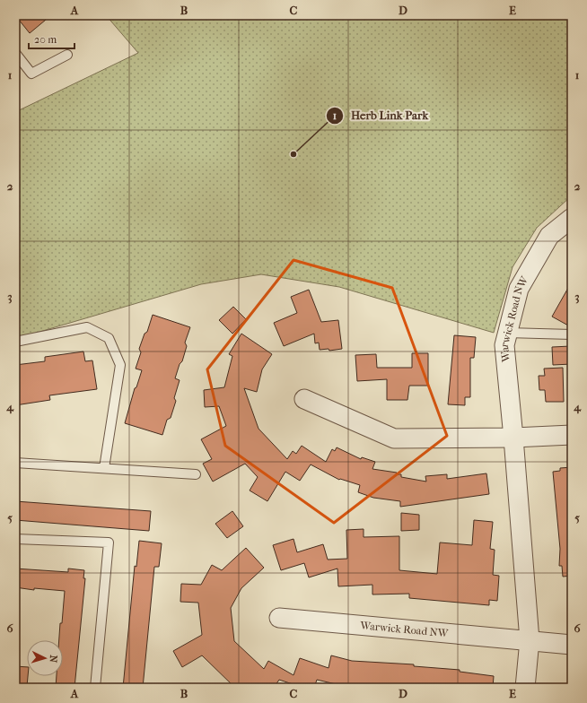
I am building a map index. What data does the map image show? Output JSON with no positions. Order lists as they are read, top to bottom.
{
  "streets": {
    "street": ["Warwick Road NW"]
  },
  "places": ["Herb Link Park"],
  "scale_bar": "20 m",
  "north": "right",
  "grid": {
    "columns": [
      "A",
      "B",
      "C",
      "D",
      "E"
    ],
    "rows": [
      "1",
      "2",
      "3",
      "4",
      "5",
      "6"
    ]
  }
}
